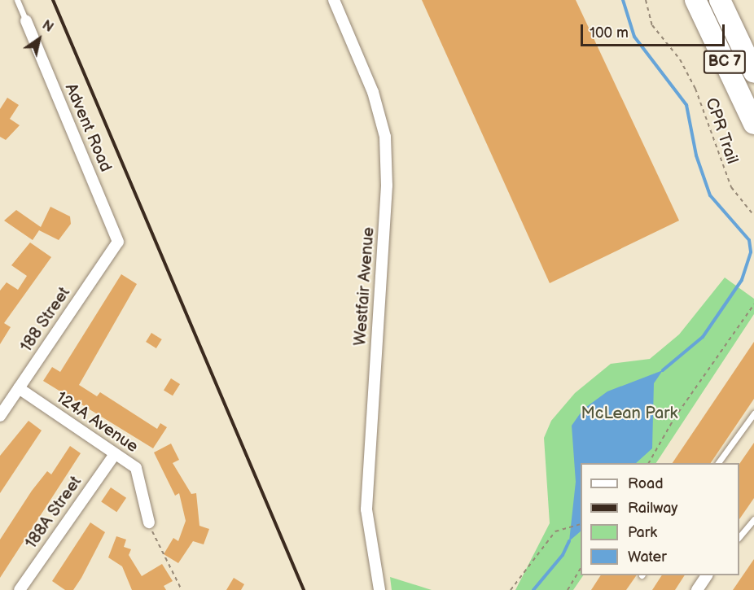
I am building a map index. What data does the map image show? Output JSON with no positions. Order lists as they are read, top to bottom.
{
  "streets": {
    "highway": ["BC 7"],
    "street": [
      "Advent Road",
      "Westfair Avenue",
      "188 Street",
      "124A Avenue",
      "188A Street"
    ],
    "path": ["CPR Trail"]
  },
  "crossings": [
    ["Advent Road", "188 Street"],
    ["188 Street", "124A Avenue"],
    ["124A Avenue", "188A Street"]
  ],
  "parks": ["McLean Park"],
  "legend": [
    "Road",
    "Railway",
    "Park",
    "Water"
  ],
  "scale_bar": "100 m",
  "north": "top right"
}
